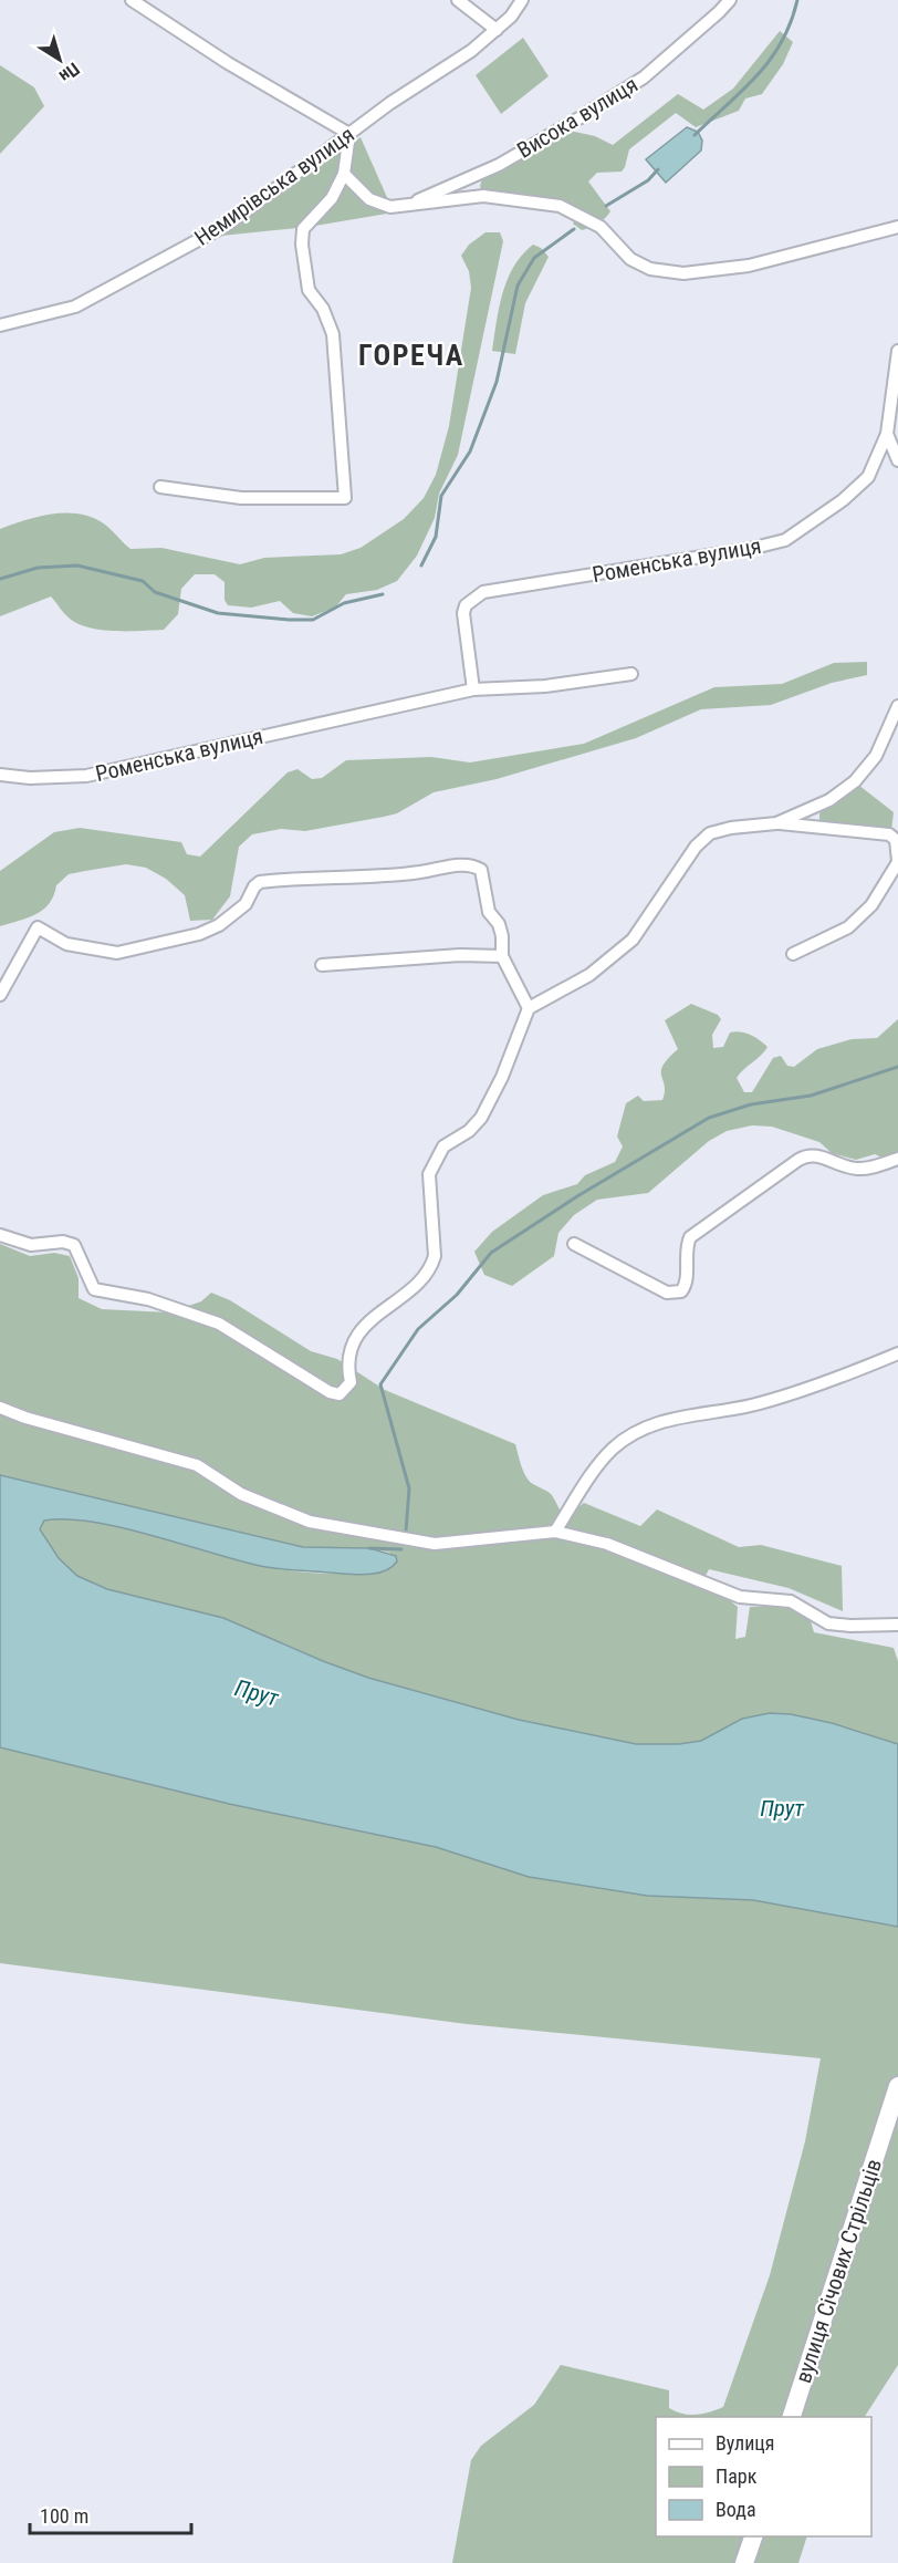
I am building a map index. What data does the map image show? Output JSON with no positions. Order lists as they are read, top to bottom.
{
  "streets": {
    "main road": ["вулиця Січових Стрільців"],
    "street": ["Висока вулиця", "Немирівська вулиця", "Роменська вулиця"]
  },
  "districts": ["ГОРЕЧА"],
  "water": ["Прут"],
  "legend": ["Вулиця", "Парк", "Вода"],
  "scale_bar": "100 m",
  "north": "bottom right"
}
